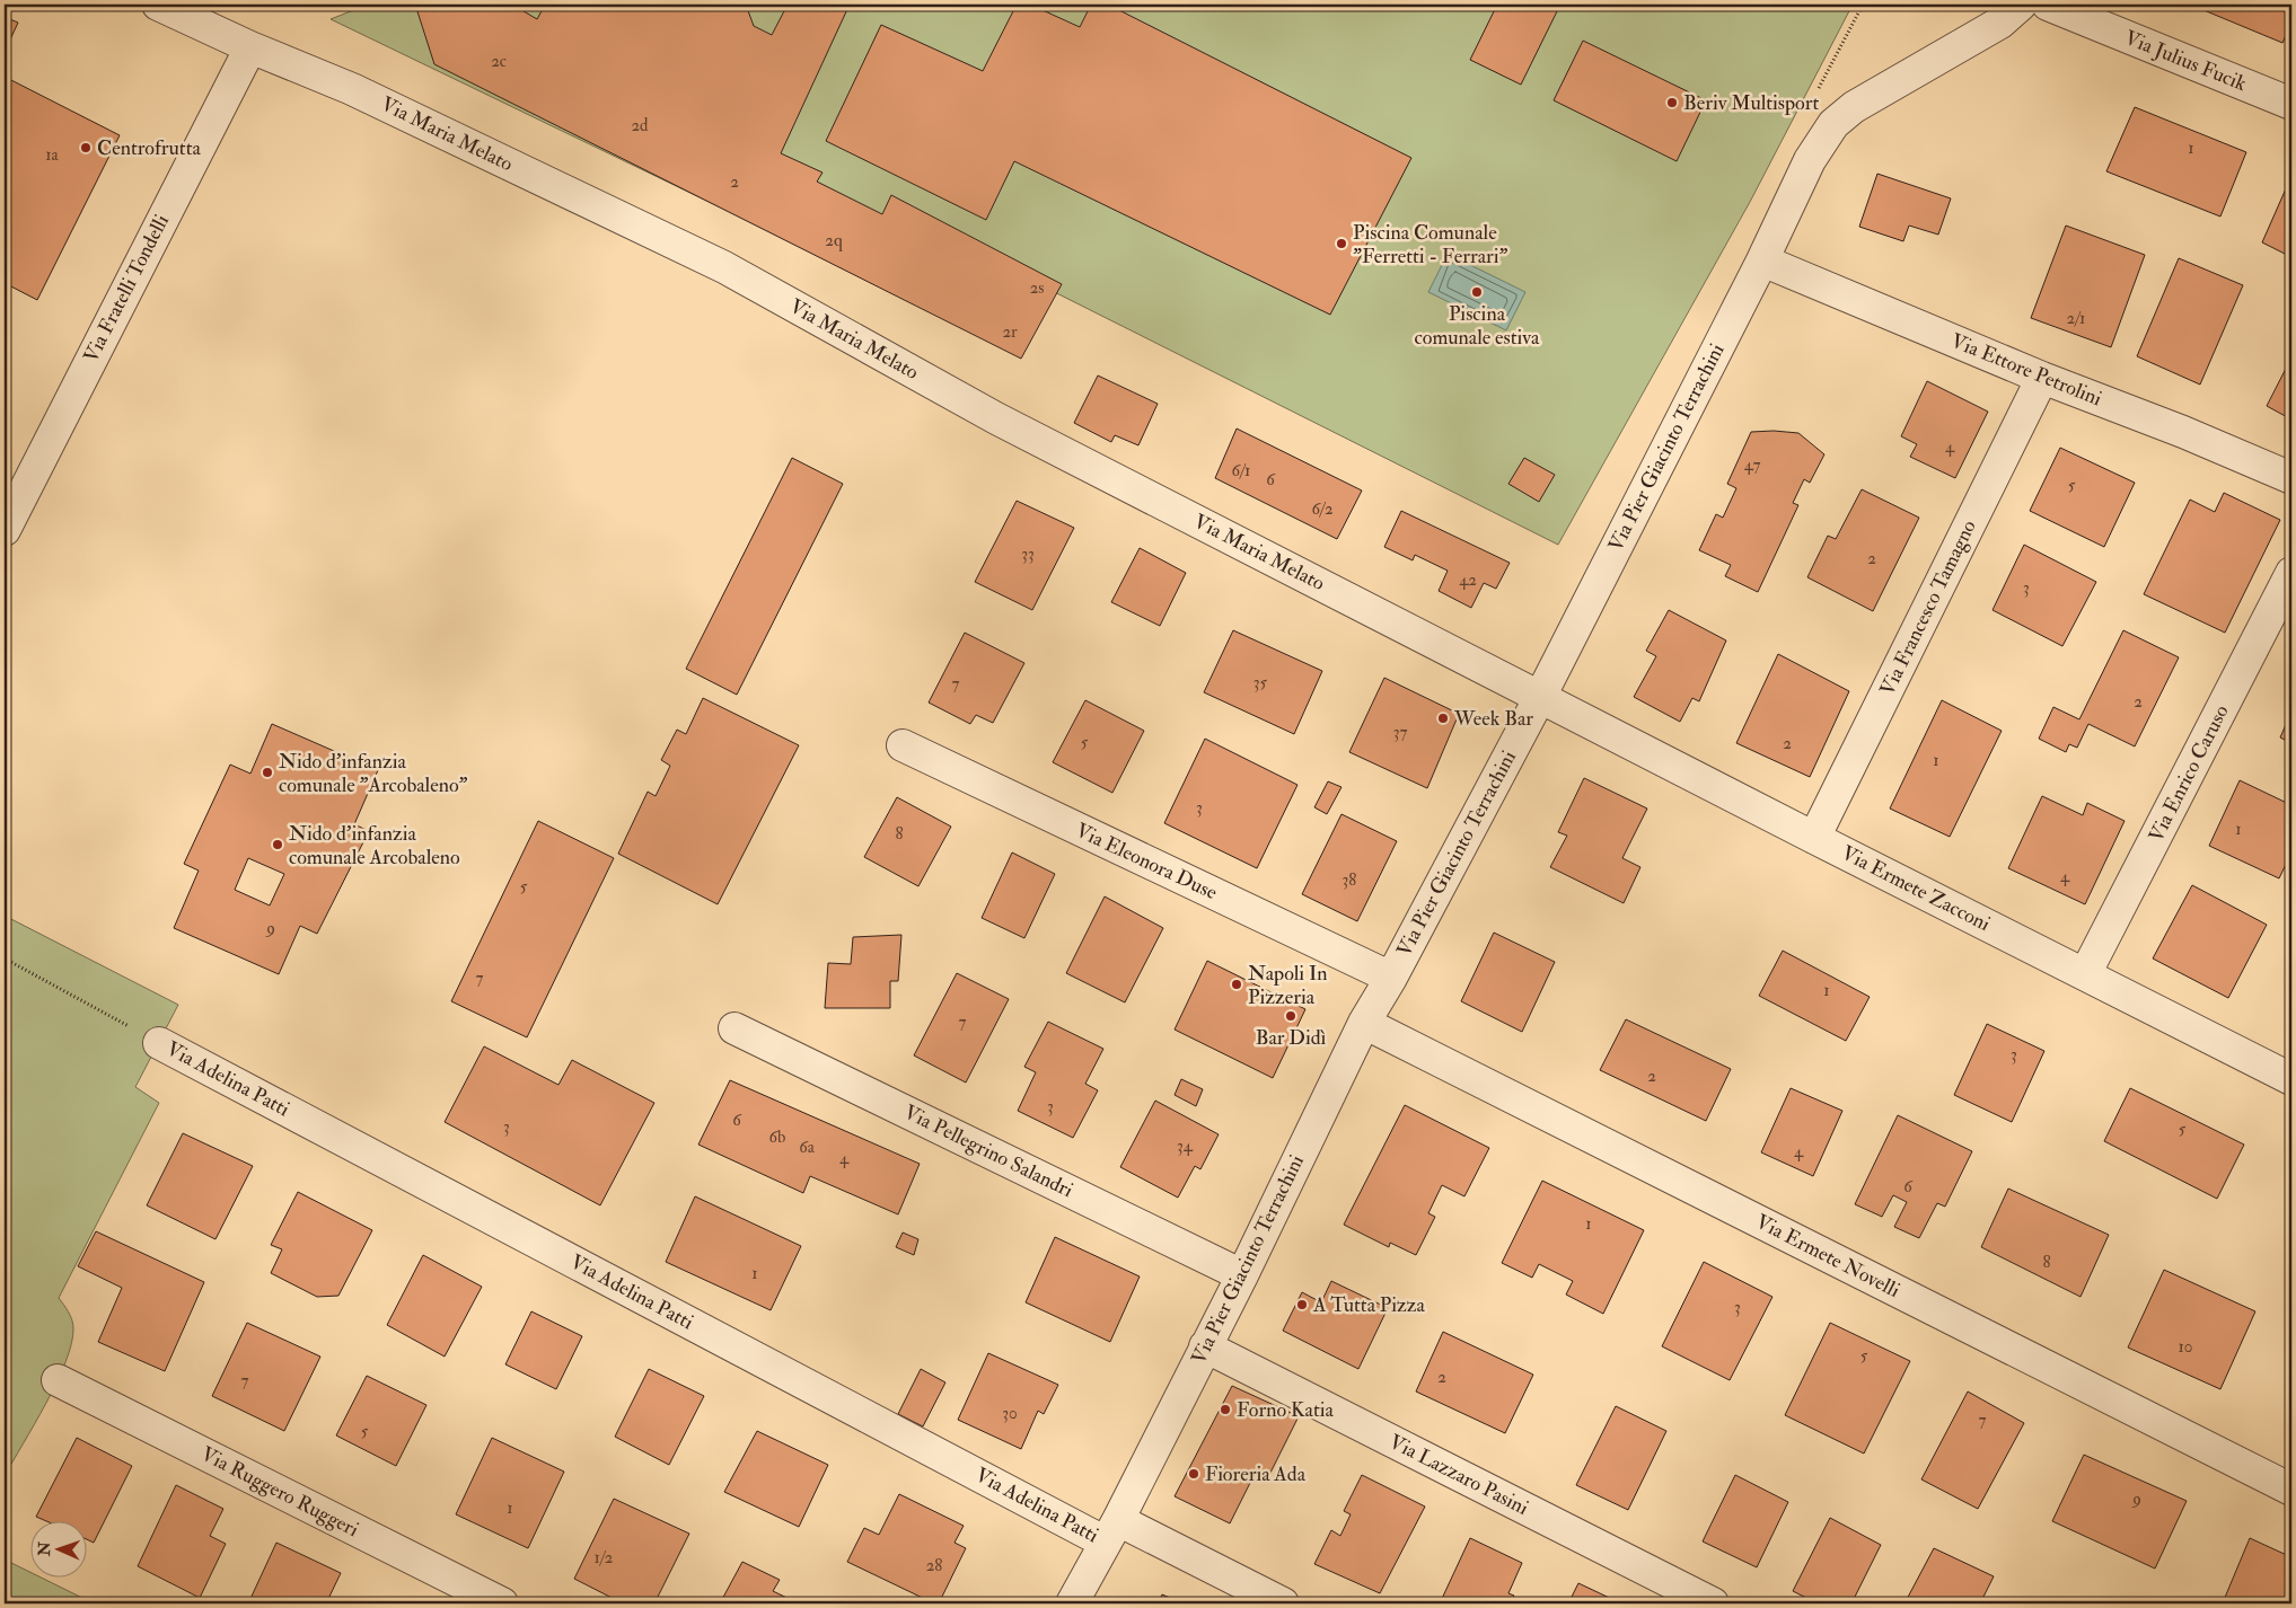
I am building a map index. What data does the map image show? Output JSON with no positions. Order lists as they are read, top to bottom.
{
  "streets": {
    "street": [
      "Via Julius Fucik",
      "Via Maria Melato",
      "Via Fratelli Tondelli",
      "Via Ettore Petrolini",
      "Via Pier Giacinto Terrachini",
      "Via Francesco Tamagno",
      "Via Enrico Caruso",
      "Via Eleonora Duse",
      "Via Ermete Zacconi",
      "Via Adelina Patti",
      "Via Pellegrino Salandri",
      "Via Ermete Novelli",
      "Via Lazzaro Pasini",
      "Via Ruggero Ruggeri"
    ]
  },
  "crossings": [
    ["Via Maria Melato", "Via Fratelli Tondelli"],
    ["Via Maria Melato", "Via Pier Giacinto Terrachini"],
    ["Via Maria Melato", "Via Ermete Zacconi"],
    ["Via Ettore Petrolini", "Via Pier Giacinto Terrachini"],
    ["Via Ettore Petrolini", "Via Francesco Tamagno"],
    ["Via Pier Giacinto Terrachini", "Via Eleonora Duse"],
    ["Via Pier Giacinto Terrachini", "Via Ermete Zacconi"],
    ["Via Pier Giacinto Terrachini", "Via Adelina Patti"],
    ["Via Pier Giacinto Terrachini", "Via Pellegrino Salandri"],
    ["Via Pier Giacinto Terrachini", "Via Ermete Novelli"],
    ["Via Pier Giacinto Terrachini", "Via Lazzaro Pasini"],
    ["Via Francesco Tamagno", "Via Ermete Zacconi"],
    ["Via Enrico Caruso", "Via Ermete Zacconi"]
  ],
  "places": [
    "Beriv Multisport",
    "Centrofrutta",
    "Piscina Comunale \"Ferretti - Ferrari\"",
    "Piscina comunale estiva",
    "Week Bar",
    "Nido d'infanzia comunale \"Arcobaleno\"",
    "Nido d'infanzia comunale Arcobaleno",
    "Napoli In Pizzeria",
    "Bar Didì",
    "A Tutta Pizza",
    "Forno Katia",
    "Fioreria Ada"
  ],
  "house_numbers": [
    "2c",
    "2d",
    "1",
    "1a",
    "2",
    "2q",
    "2s",
    "2/1",
    "2r",
    "4",
    "47",
    "6/1",
    "6",
    "5",
    "6/2",
    "33",
    "2",
    "42",
    "3",
    "35",
    "7",
    "2",
    "37",
    "5",
    "2",
    "1",
    "3",
    "1",
    "8",
    "4",
    "38",
    "5",
    "9",
    "7",
    "1",
    "7",
    "3",
    "2",
    "3",
    "6",
    "3",
    "5",
    "6b",
    "34",
    "6a",
    "4",
    "4",
    "6",
    "1",
    "8",
    "1",
    "3",
    "10",
    "5",
    "2",
    "7",
    "30",
    "7",
    "5",
    "9",
    "1",
    "1/2",
    "28"
  ],
  "north": "left"
}
